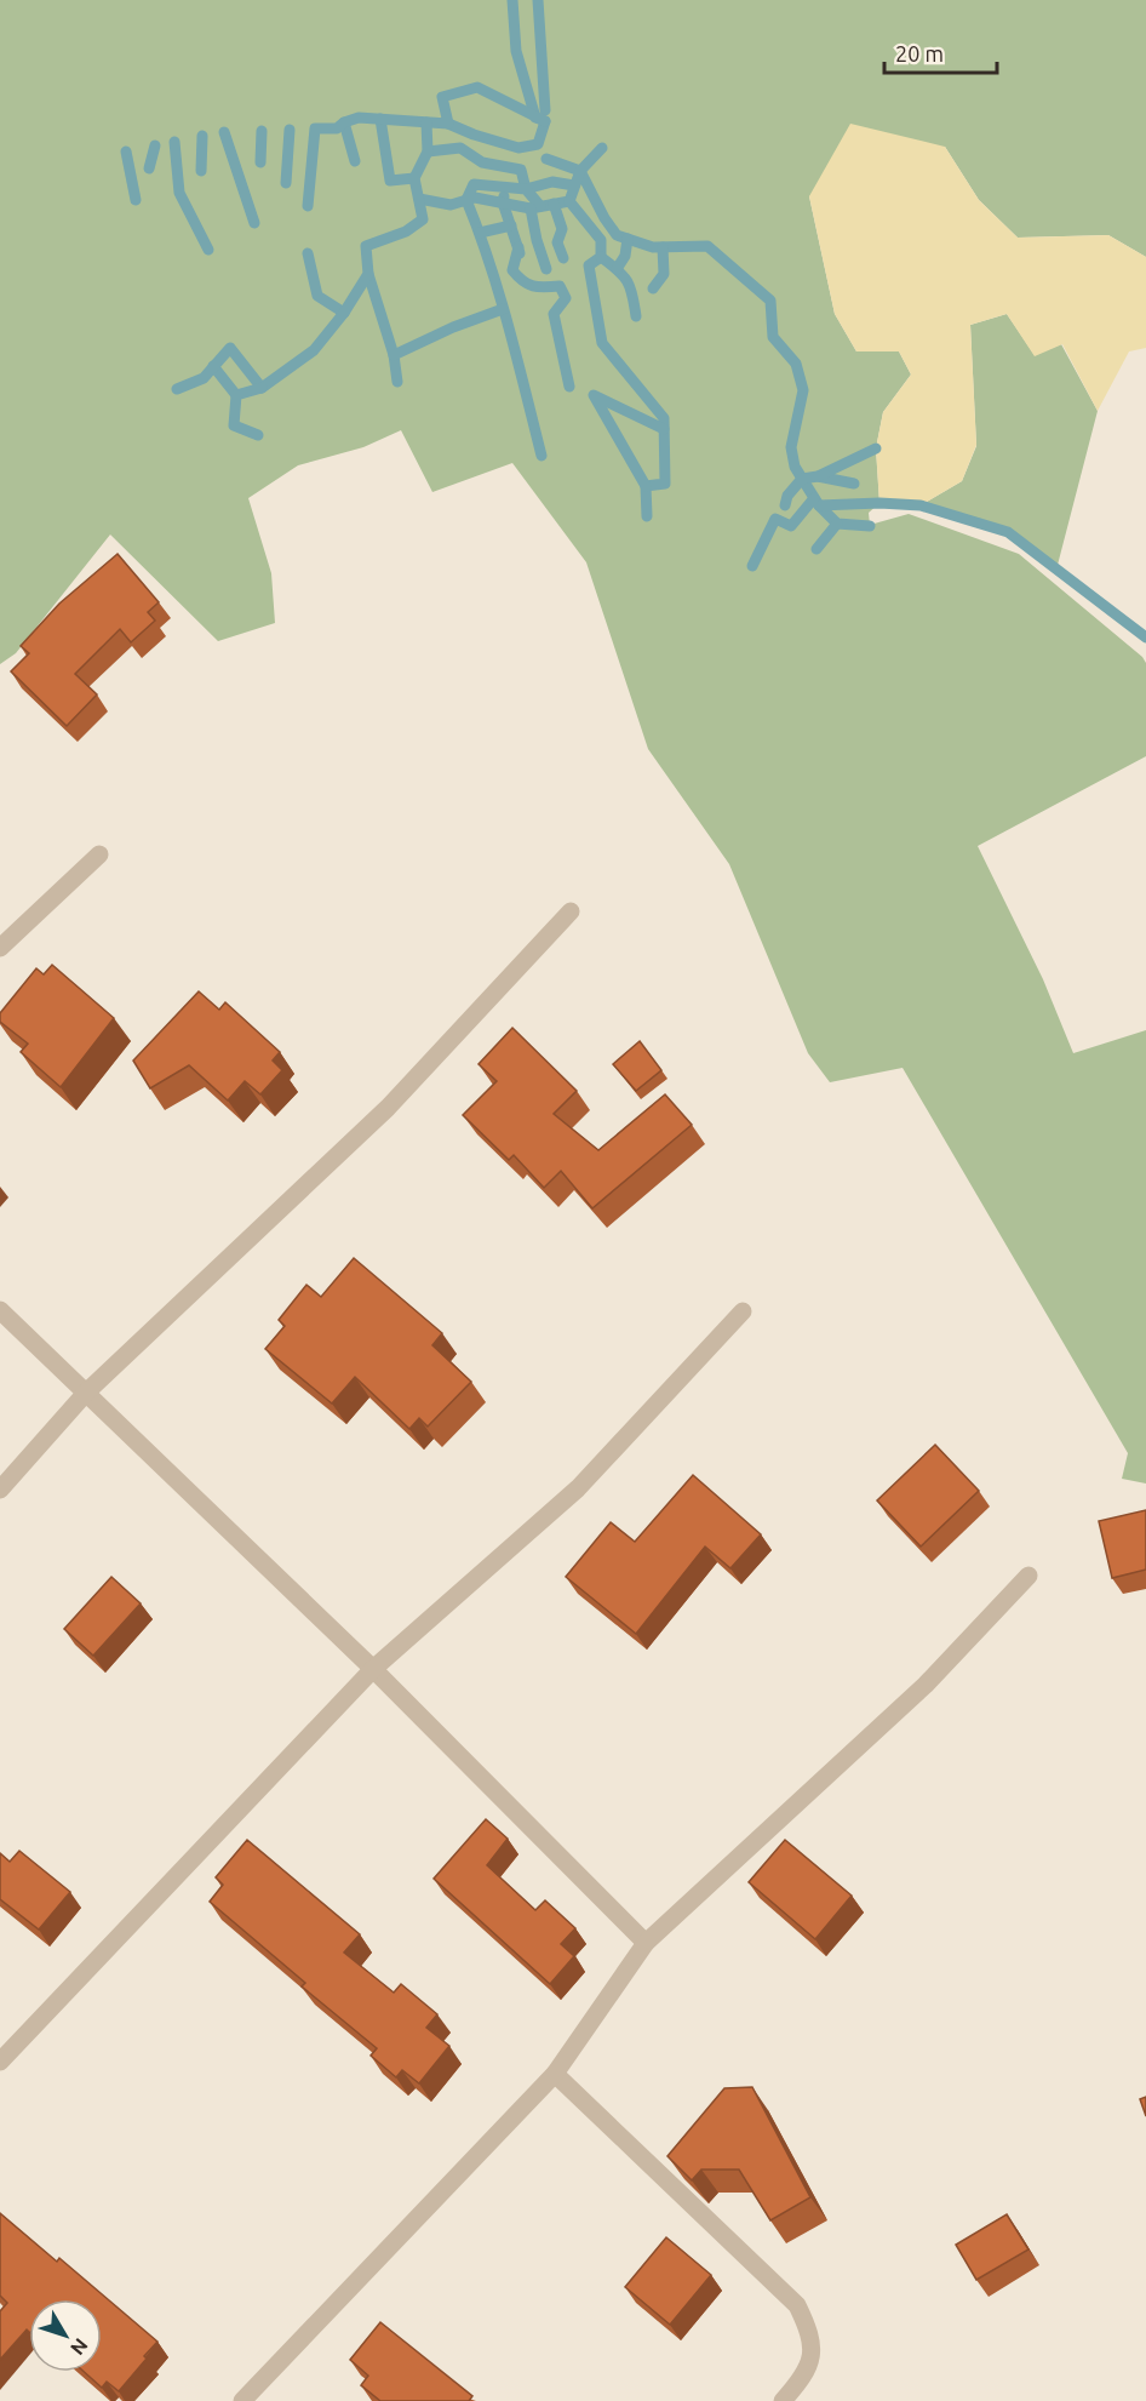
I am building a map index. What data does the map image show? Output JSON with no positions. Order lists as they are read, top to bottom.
{
  "scale_bar": "20 m",
  "north": "bottom right"
}
